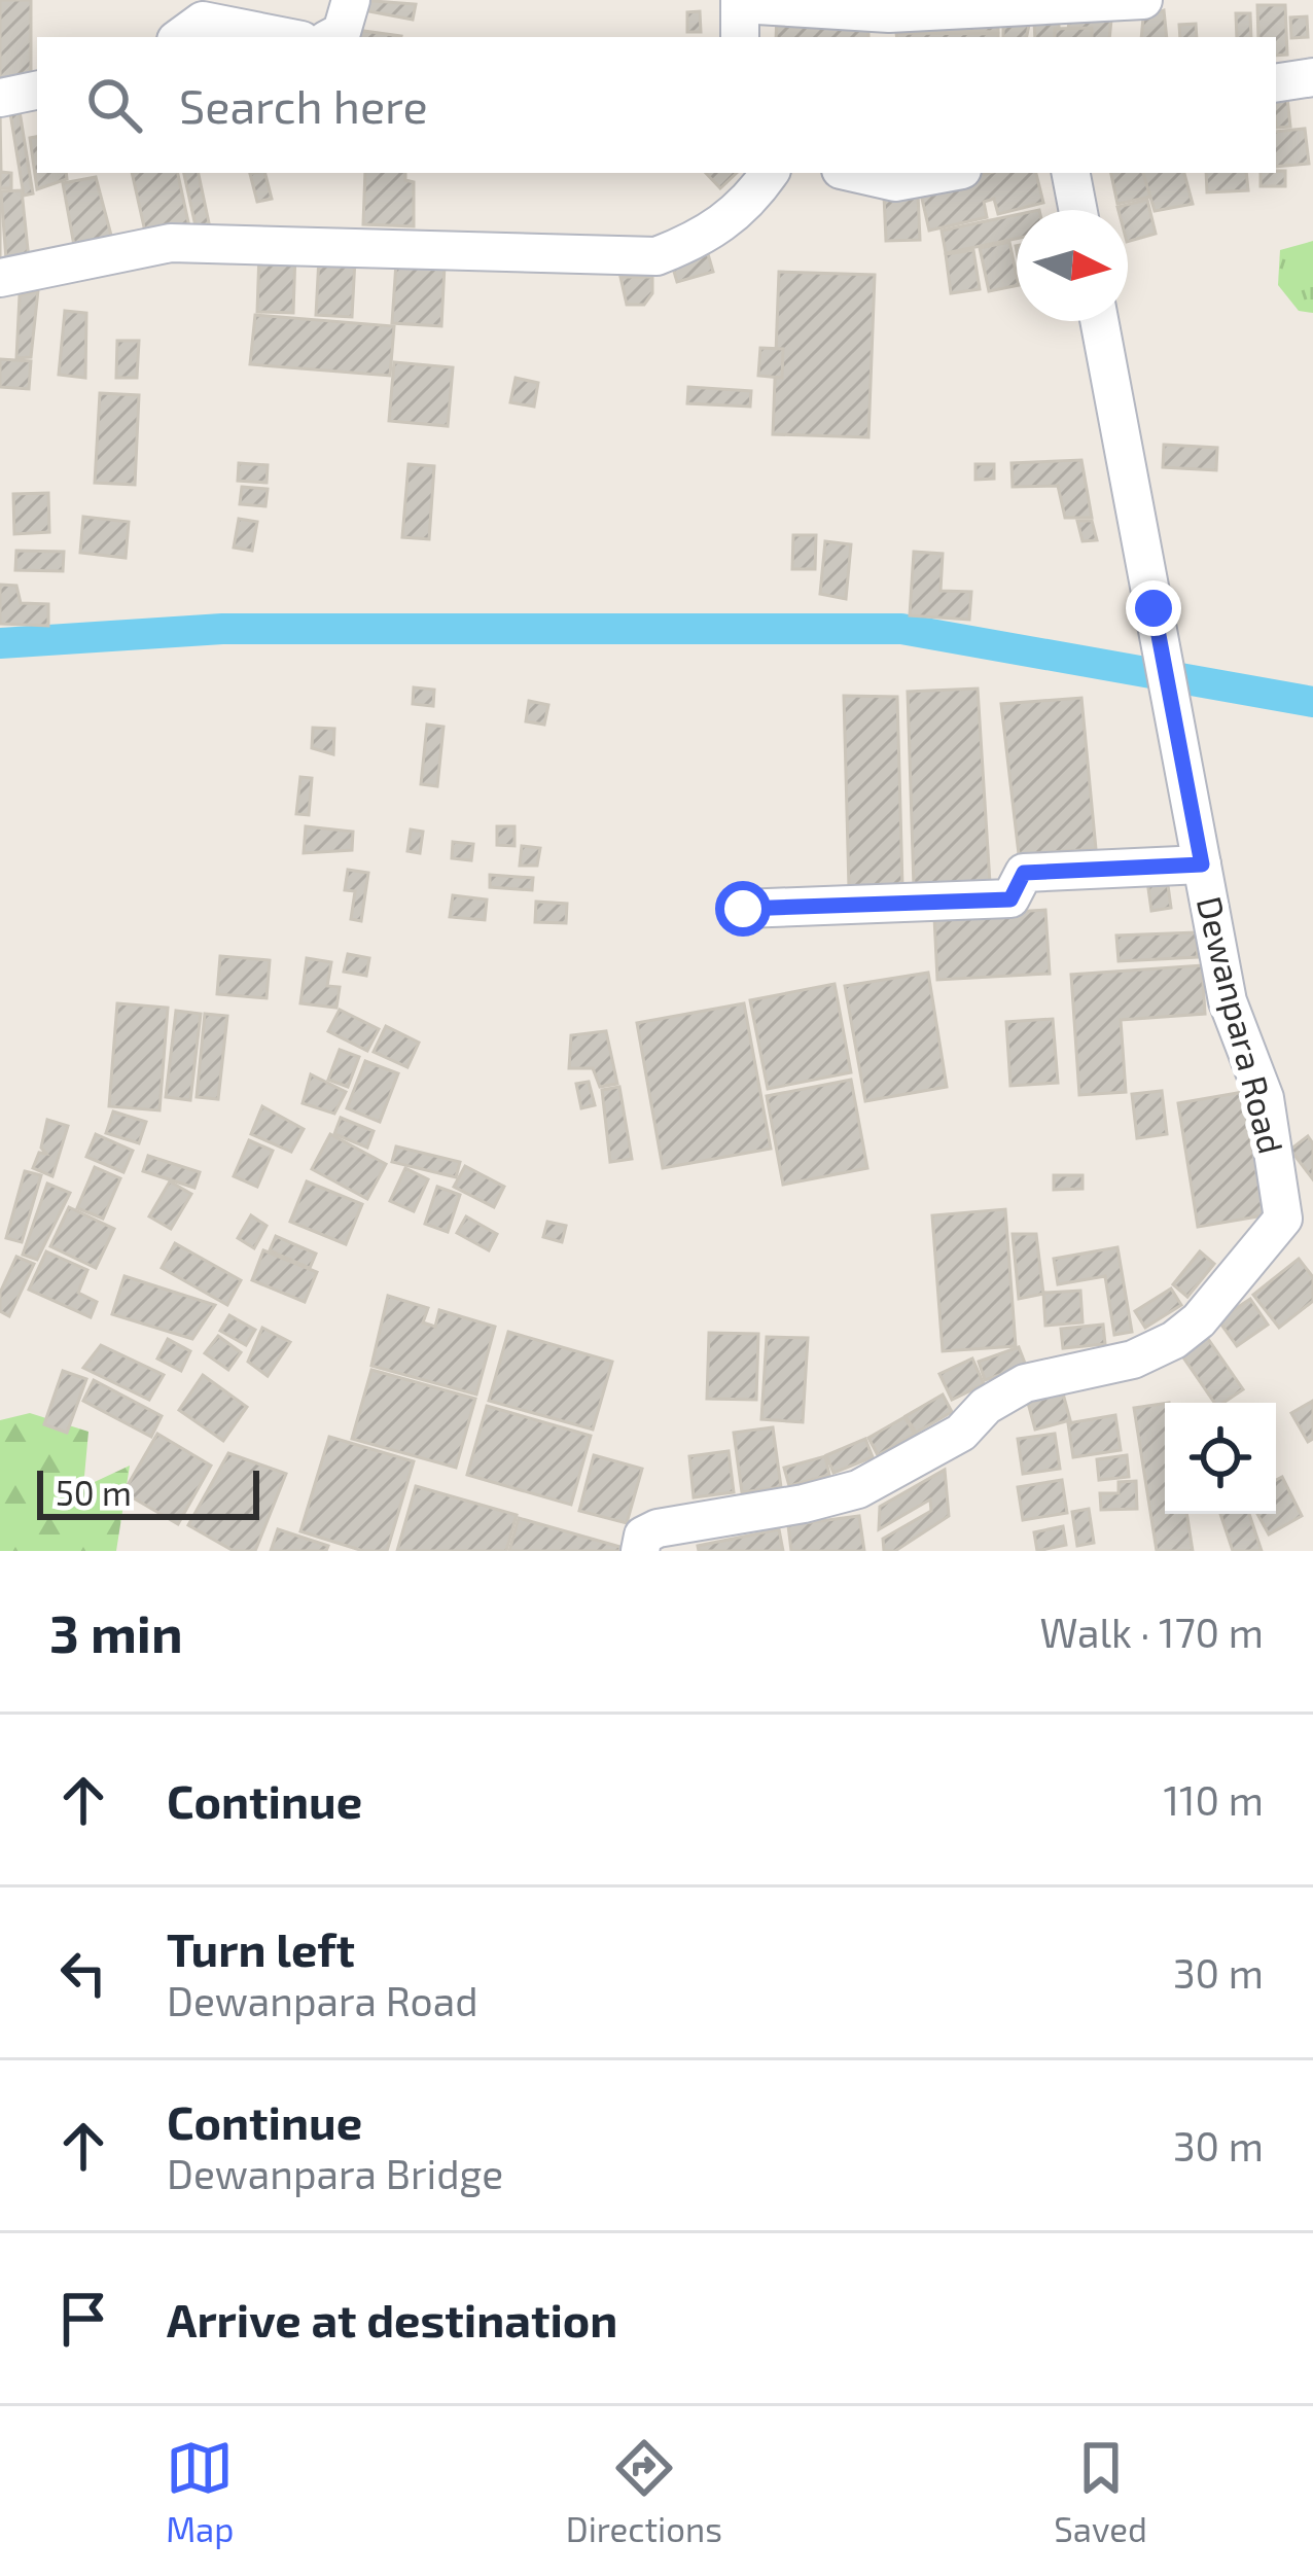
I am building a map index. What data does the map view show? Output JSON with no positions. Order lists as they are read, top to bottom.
{
  "streets": {
    "street": ["Dewanpara Road"]
  },
  "scale_bar": "50 m",
  "north": "right",
  "page": {
    "search": "Search here",
    "scale": "50 m",
    "heading": ["3 min", "Walk · 170 m"],
    "list": [
      ["Continue", "110 m"],
      ["Turn left", "Dewanpara Road", "30 m"],
      ["Continue", "Dewanpara Bridge", "30 m"],
      "Arrive at destination"
    ],
    "nav": ["Map", "Directions", "Saved"]
  }
}
